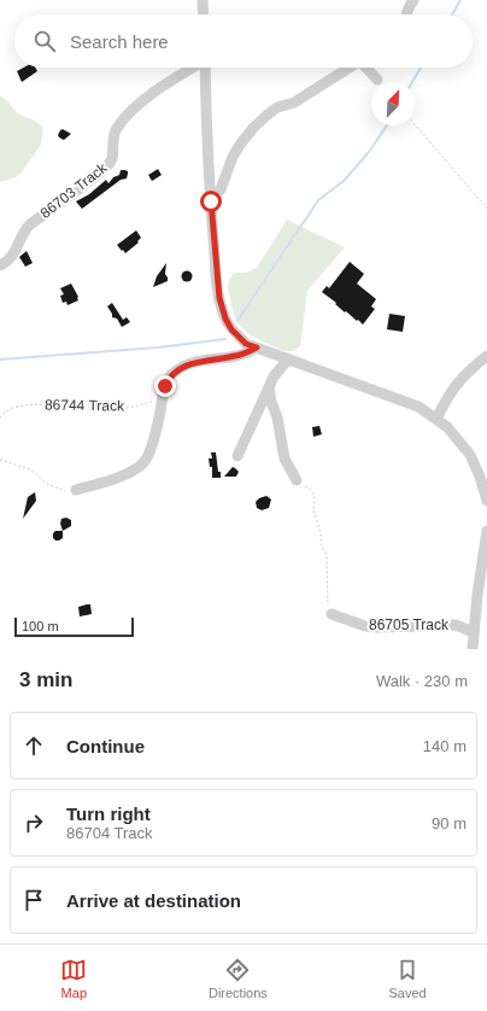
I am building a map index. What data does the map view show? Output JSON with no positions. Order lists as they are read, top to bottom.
{
  "streets": {
    "street": ["86703 Track", "86705 Track"],
    "path": ["86744 Track"]
  },
  "scale_bar": "100 m",
  "north": "top right",
  "page": {
    "search": "Search here",
    "scale": "100 m",
    "heading": ["3 min", "Walk · 230 m"],
    "list": [
      ["Continue", "140 m"],
      ["Turn right", "86704 Track", "90 m"],
      "Arrive at destination"
    ],
    "nav": ["Map", "Directions", "Saved"]
  }
}
